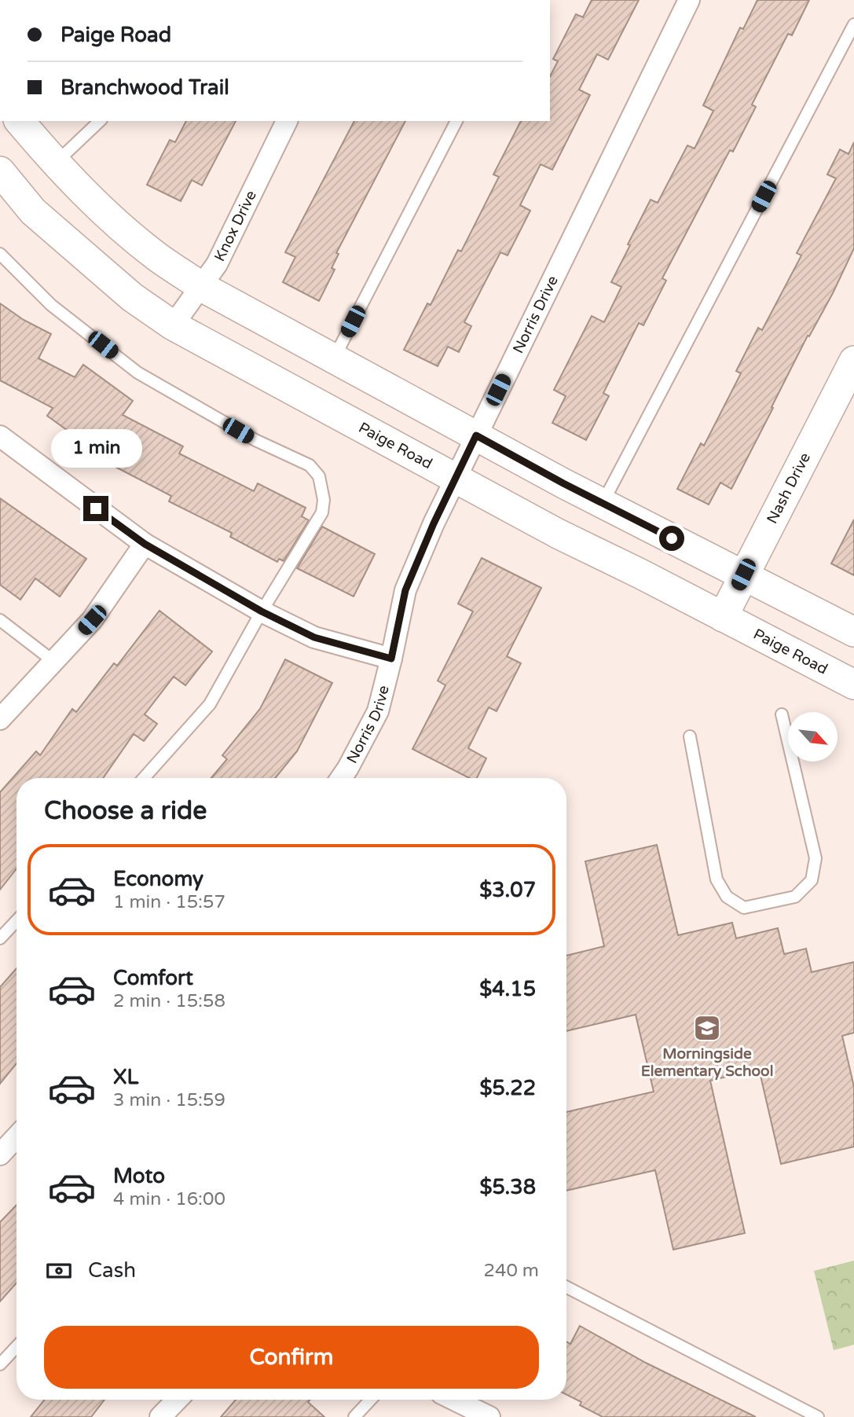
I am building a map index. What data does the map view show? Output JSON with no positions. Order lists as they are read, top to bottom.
{
  "streets": {
    "main road": ["Paige Road", "Nash Drive"],
    "street": ["Knox Drive", "Norris Drive"]
  },
  "crossings": [
    ["Knox Drive", "Paige Road"],
    ["Norris Drive", "Paige Road"],
    ["Paige Road", "Nash Drive"]
  ],
  "places": {
    "school or university": ["Morningside Elementary School"]
  },
  "north": "bottom right",
  "page": {
    "banner": ["Paige Road", "Branchwood Trail"],
    "bubble": "1 min",
    "heading": "Choose a ride",
    "list": [
      {
        "name": "Economy",
        "note": "1 min · 15:57",
        "value": "$3.07"
      },
      {
        "name": "Comfort",
        "note": "2 min · 15:58",
        "value": "$4.15"
      },
      {
        "name": "XL",
        "note": "3 min · 15:59",
        "value": "$5.22"
      },
      {
        "name": "Moto",
        "note": "4 min · 16:00",
        "value": "$5.38"
      }
    ],
    "pay": ["Cash", "240 m"],
    "buttons": "Confirm"
  }
}
